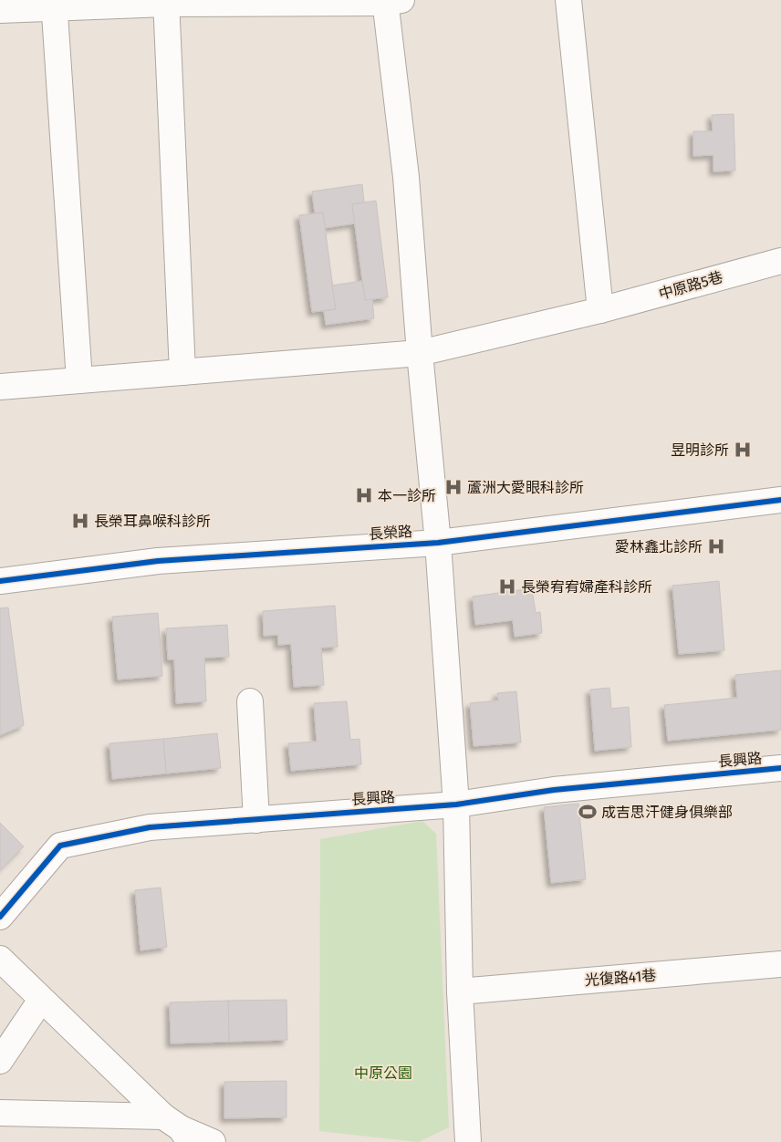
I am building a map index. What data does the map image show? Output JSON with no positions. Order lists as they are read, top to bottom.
{
  "streets": {
    "street": [
      "中原路5巷",
      "長榮路",
      "長興路",
      "光復路41巷"
    ]
  },
  "parks": ["中原公園"],
  "places": {
    "hospital": [
      "昱明診所",
      "蘆洲大愛眼科診所",
      "本一診所",
      "長榮耳鼻喉科診所",
      "愛林鑫北診所",
      "長榮宥宥婦產科診所"
    ],
    "sports": ["成吉思汗健身俱樂部"]
  }
}
